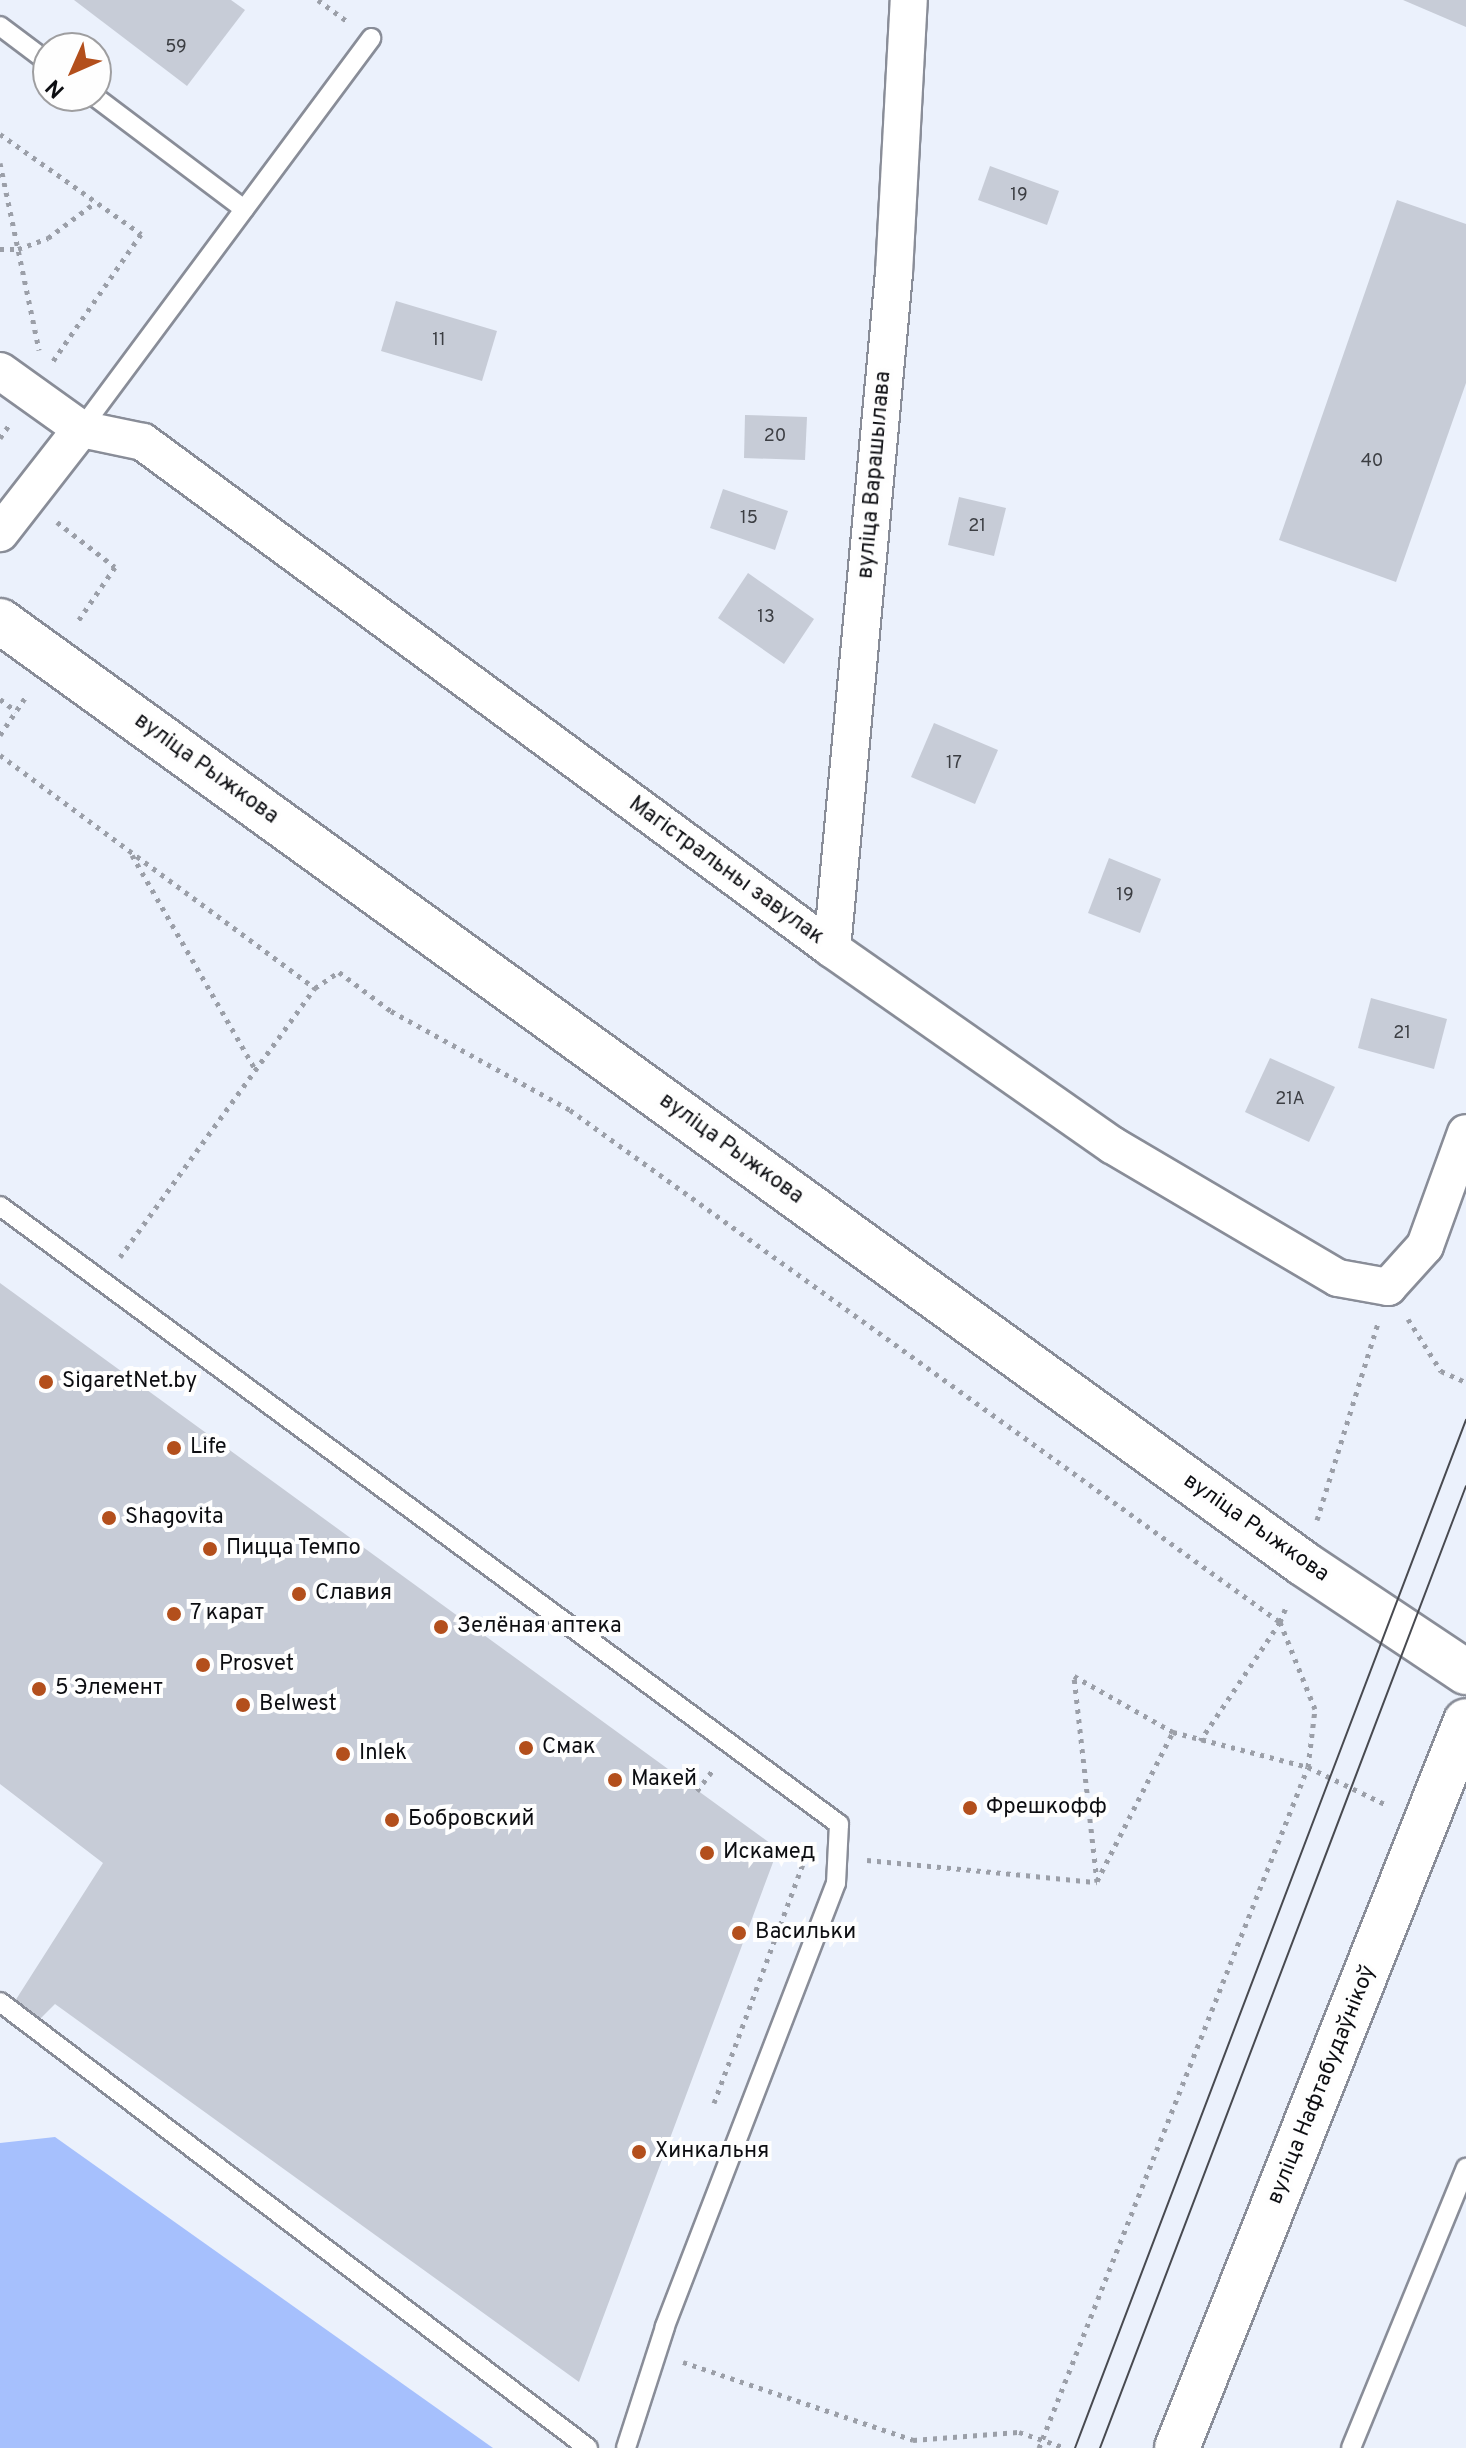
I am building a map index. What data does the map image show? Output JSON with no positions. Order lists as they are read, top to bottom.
{
  "streets": {
    "main road": ["вуліца Рыжкова", "вуліца Нафтабудаўнікоў"],
    "street": ["вуліца Варашылава", "Магістральны завулак"]
  },
  "crossings": [
    ["вуліца Варашылава", "Магістральны завулак"]
  ],
  "places": [
    "SigaretNet.by",
    "Life",
    "Shagovita",
    "Пицца Темпо",
    "Славия",
    "7 карат",
    "Зелёная аптека",
    "Prosvet",
    "5 Элемент",
    "Belwest",
    "Смак",
    "Inlek",
    "Макей",
    "Фрешкофф",
    "Бобровский",
    "Искамед",
    "Васильки",
    "Хинкальня"
  ],
  "house_numbers": [
    "59",
    "19",
    "11",
    "20",
    "40",
    "15",
    "21",
    "13",
    "17",
    "19",
    "21",
    "21А"
  ],
  "north": "bottom left"
}
